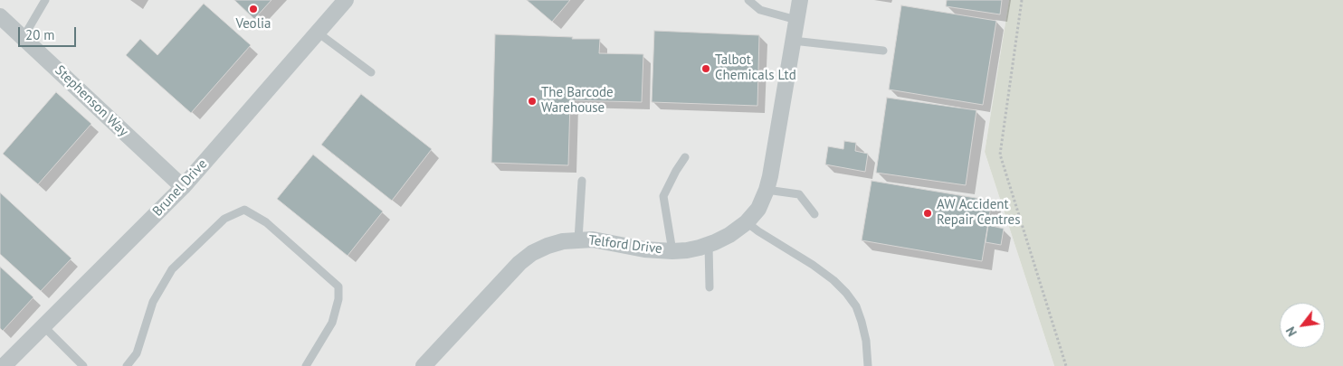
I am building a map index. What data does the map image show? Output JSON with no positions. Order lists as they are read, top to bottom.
{
  "streets": {
    "street": ["Stephenson Way", "Brunel Drive", "Telford Drive"]
  },
  "crossings": [
    ["Stephenson Way", "Brunel Drive"]
  ],
  "places": [
    "Veolia",
    "Talbot Chemicals Ltd",
    "The Barcode Warehouse",
    "AW Accident Repair Centres"
  ],
  "scale_bar": "20 m",
  "north": "bottom left"
}
